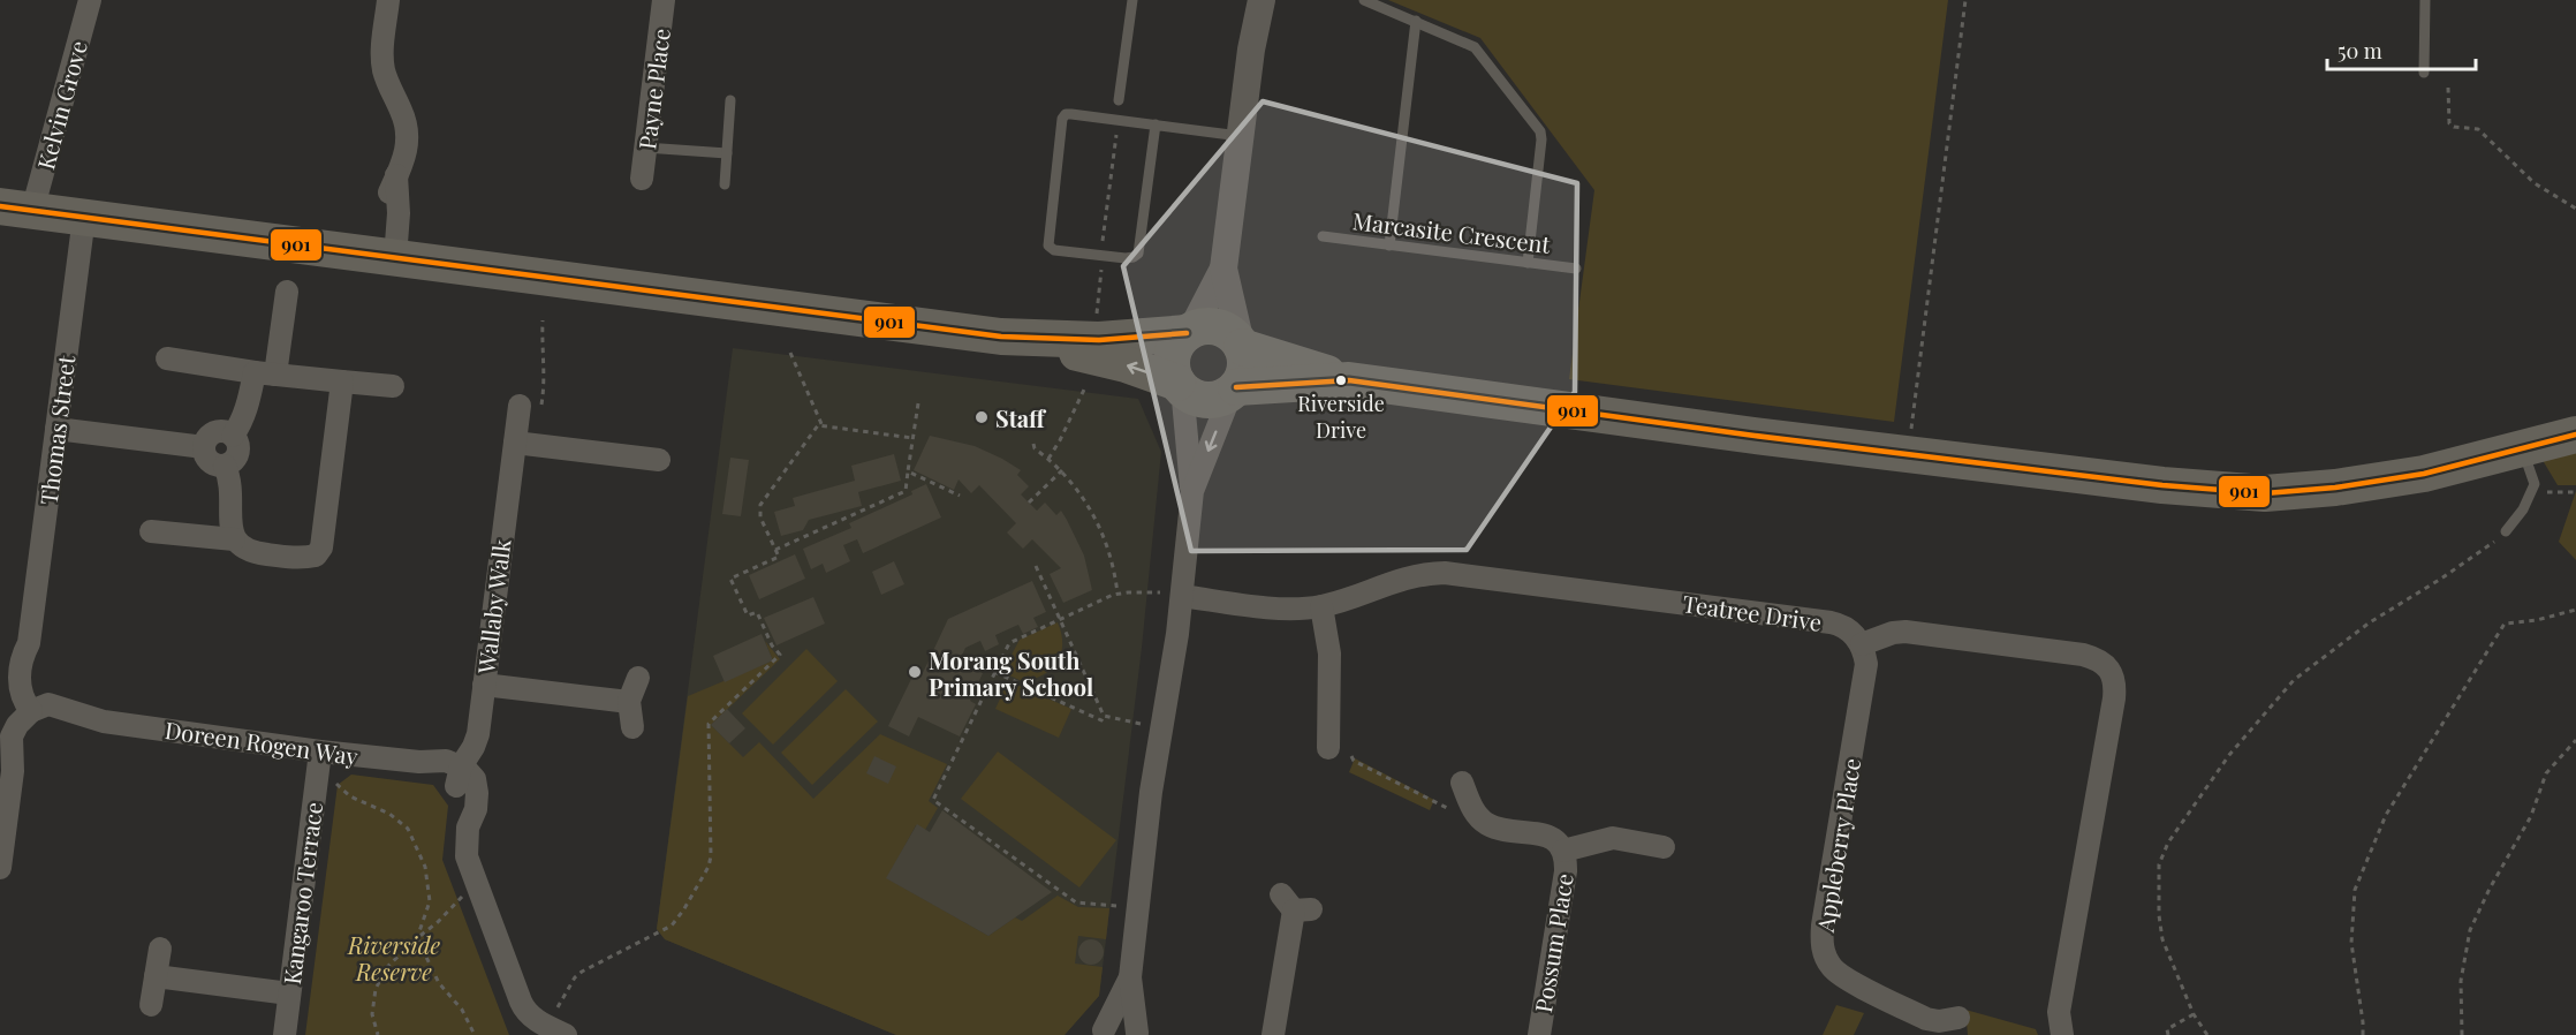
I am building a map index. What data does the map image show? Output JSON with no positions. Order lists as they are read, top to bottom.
{
  "streets": {
    "street": [
      "Payne Place",
      "Kelvin Grove",
      "Thomas Street",
      "Wallaby Walk",
      "Teatree Drive",
      "Doreen Rogen Way",
      "Appleberry Place",
      "Kangaroo Terrace",
      "Possum Place"
    ],
    "lane": ["Marcasite Crescent"]
  },
  "crossings": [
    ["Thomas Street", "Doreen Rogen Way"],
    ["Wallaby Walk", "Doreen Rogen Way"],
    ["Teatree Drive", "Appleberry Place"],
    ["Doreen Rogen Way", "Kangaroo Terrace"]
  ],
  "parks": ["Riverside Reserve"],
  "places": ["Riverside Drive", "Staff", "Morang South Primary School"],
  "lines": ["transit line 901"],
  "scale_bar": "50 m"
}
